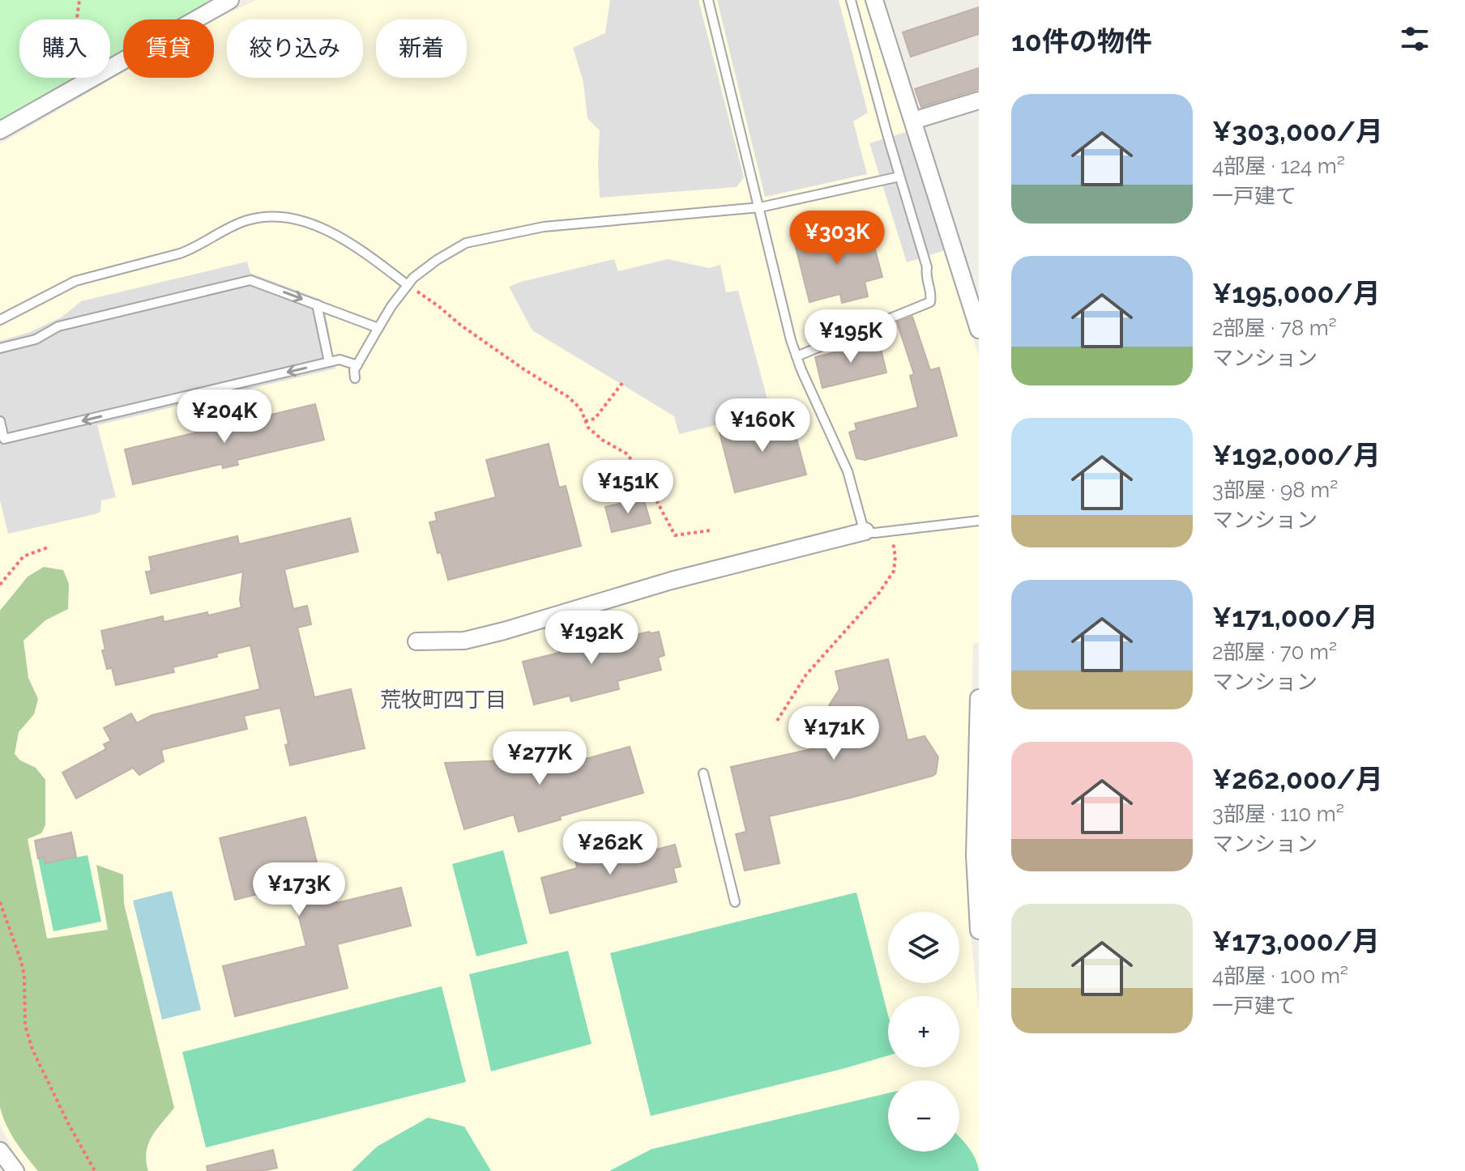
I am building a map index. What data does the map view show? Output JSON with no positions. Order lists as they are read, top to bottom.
{
  "districts": ["荒牧町四丁目"],
  "page": {
    "heading": "10件の物件",
    "chip": [
      "購入",
      "賃貸",
      "絞り込み",
      "新着"
    ],
    "list": [
      {
        "name": "¥303,000/月",
        "note": "4部屋 · 124 m² · 一戸建て"
      },
      {
        "name": "¥195,000/月",
        "note": "2部屋 · 78 m² · マンション"
      },
      {
        "name": "¥192,000/月",
        "note": "3部屋 · 98 m² · マンション"
      },
      {
        "name": "¥171,000/月",
        "note": "2部屋 · 70 m² · マンション"
      },
      {
        "name": "¥262,000/月",
        "note": "3部屋 · 110 m² · マンション"
      },
      {
        "name": "¥173,000/月",
        "note": "4部屋 · 100 m² · 一戸建て"
      }
    ],
    "price": [
      "¥303K",
      "¥195K",
      "¥204K",
      "¥160K",
      "¥151K",
      "¥192K",
      "¥171K",
      "¥277K",
      "¥262K",
      "¥173K"
    ],
    "map_buttons": ["+", "−"]
  }
}
